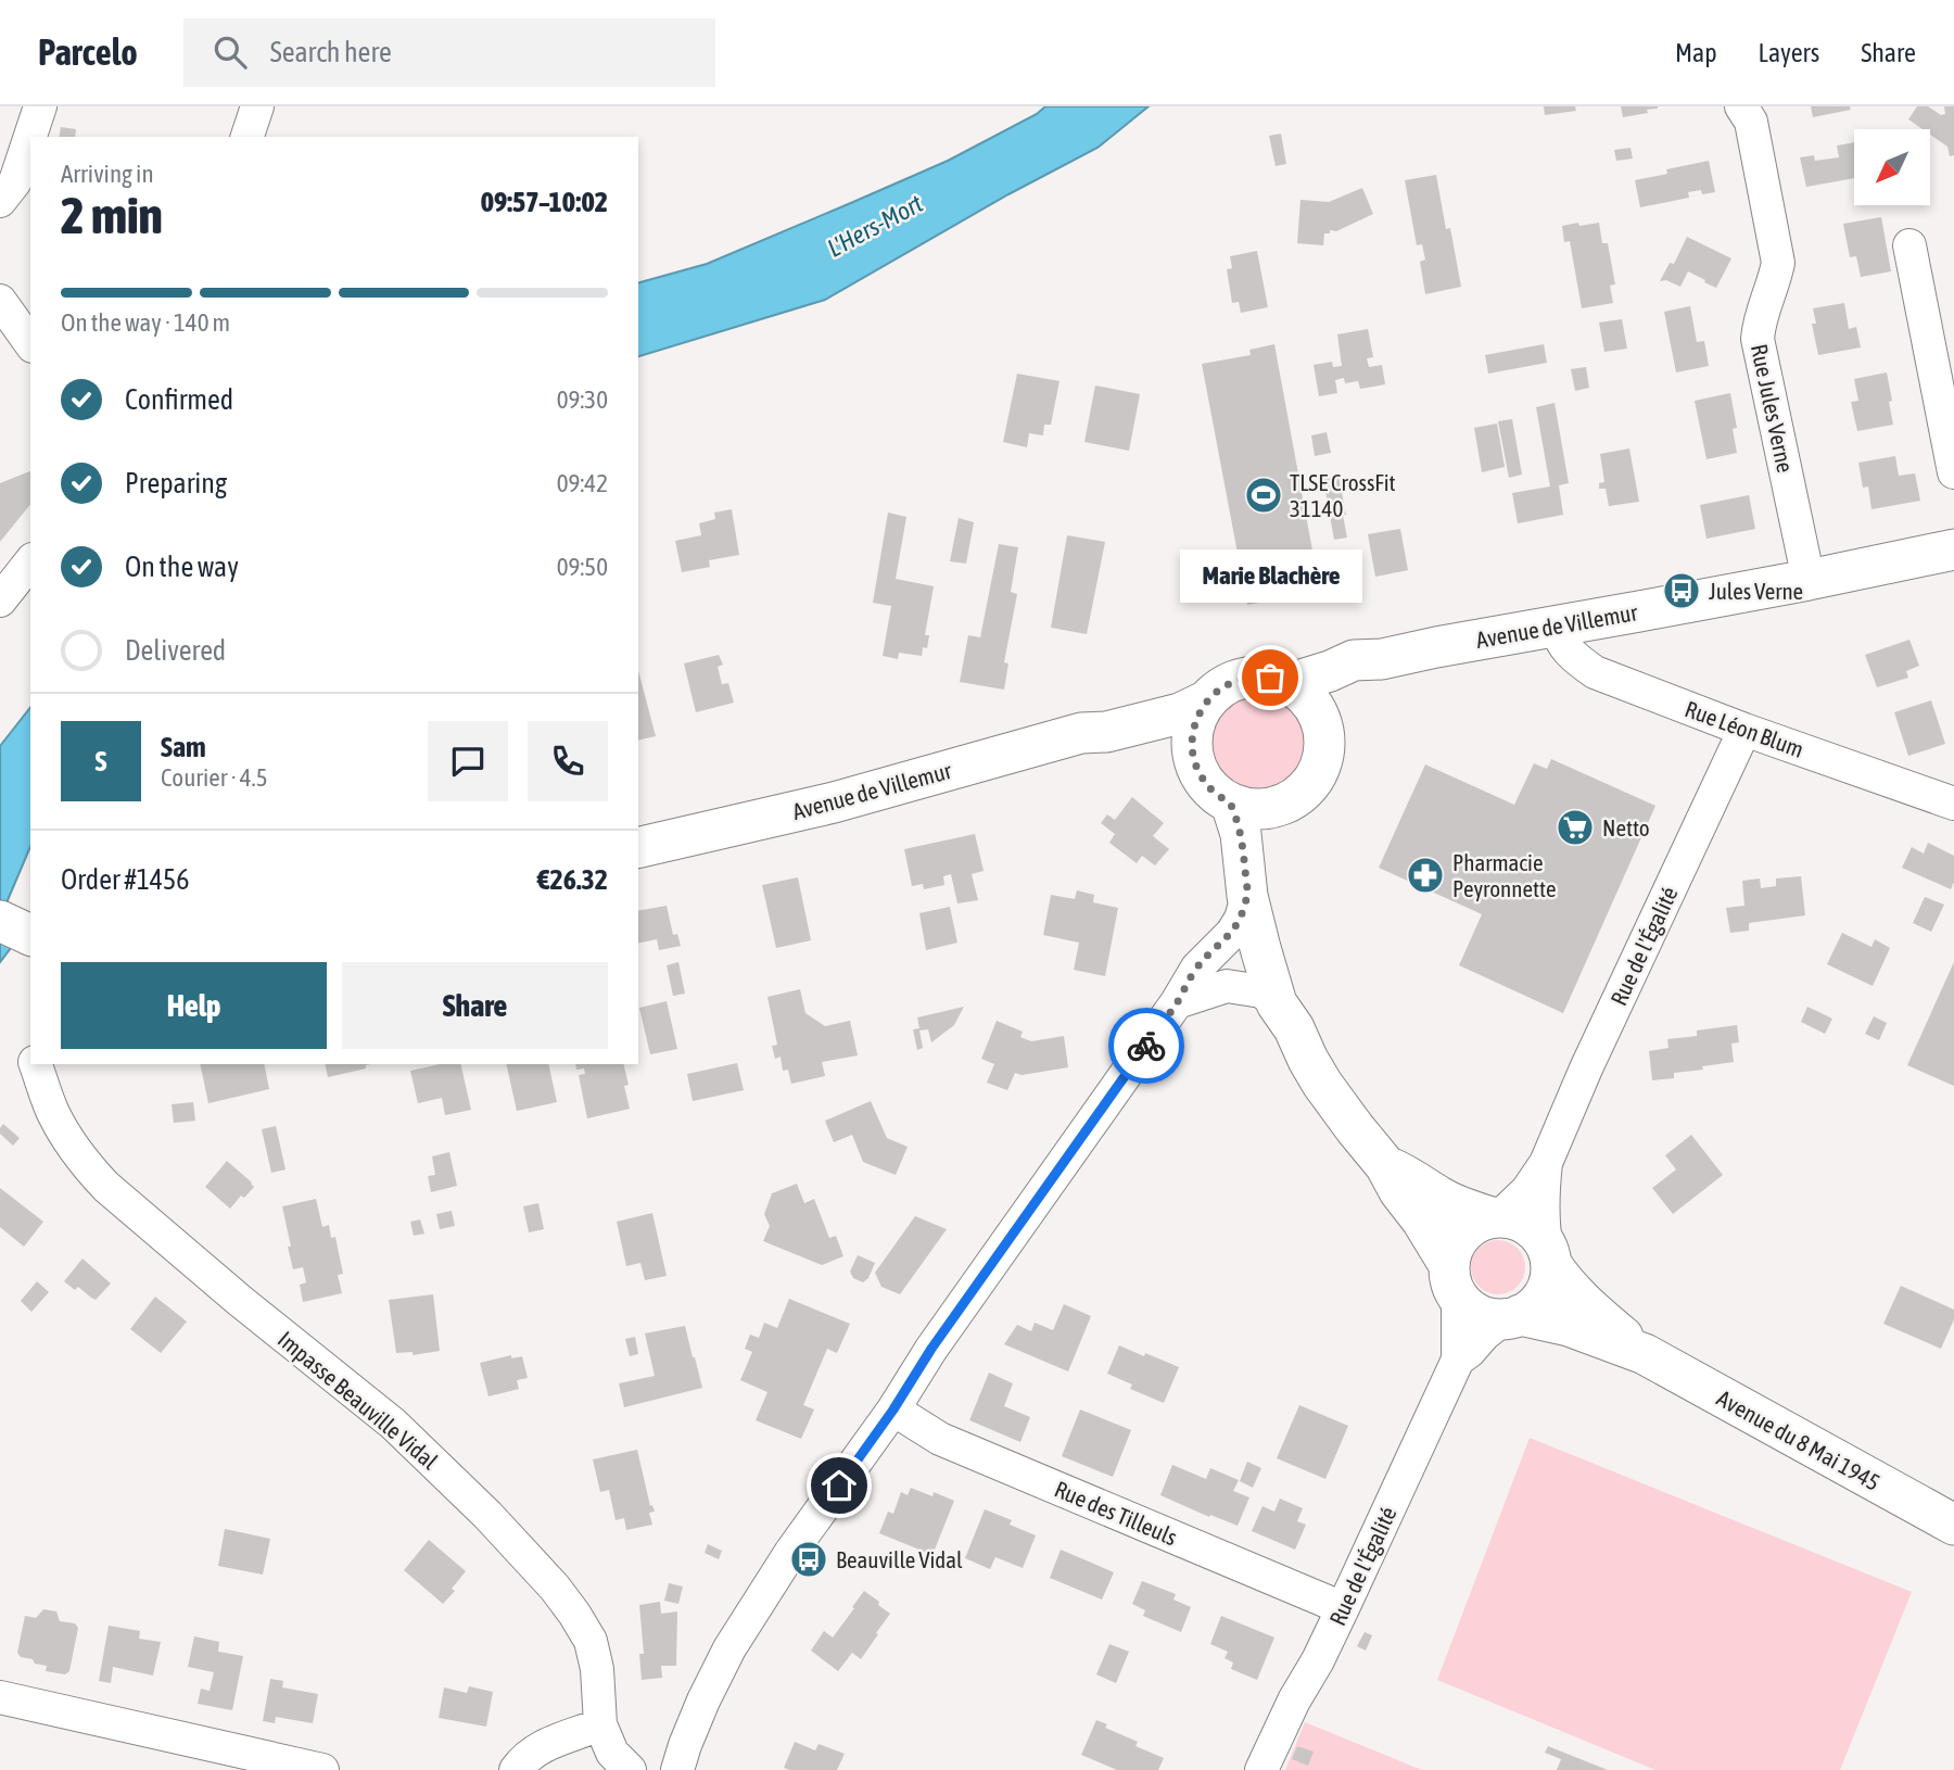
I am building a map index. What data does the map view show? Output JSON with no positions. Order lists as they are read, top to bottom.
{
  "streets": {
    "main road": ["Avenue de Villemur", "Avenue du 8 Mai 1945"],
    "street": [
      "Rue Jules Verne",
      "Rue Léon Blum",
      "Rue de l'Égalité",
      "Impasse Beauville Vidal",
      "Rue des Tilleuls"
    ]
  },
  "crossings": [
    ["Rue Jules Verne", "Avenue de Villemur"],
    ["Avenue de Villemur", "Rue Léon Blum"],
    ["Rue Léon Blum", "Rue de l'Égalité"],
    ["Rue de l'Égalité", "Avenue du 8 Mai 1945"],
    ["Rue de l'Égalité", "Rue des Tilleuls"]
  ],
  "water": ["L'Hers-Mort"],
  "places": {
    "sports": ["TLSE CrossFit 31140"],
    "bus stop": ["Jules Verne", "Beauville Vidal"],
    "other": ["Marie Blachère"],
    "supermarket": ["Netto"],
    "pharmacy": ["Pharmacie Peyronnette"]
  },
  "north": "bottom left",
  "page": {
    "header": "Parcelo",
    "search": "Search here",
    "nav": ["Map", "Layers", "Share"],
    "heading": ["2 min", "Arriving in", "09:57–10:02"],
    "panel": [
      "Sam",
      "Courier · 4.5",
      "Order #1456",
      "€26.32"
    ],
    "bar": "On the way · 140 m",
    "list": [
      ["Confirmed", "09:30"],
      ["Preparing", "09:42"],
      ["On the way", "09:50"],
      "Delivered"
    ],
    "bubble": "Marie Blachère",
    "round": "S",
    "buttons": ["Help", "Share"]
  }
}
